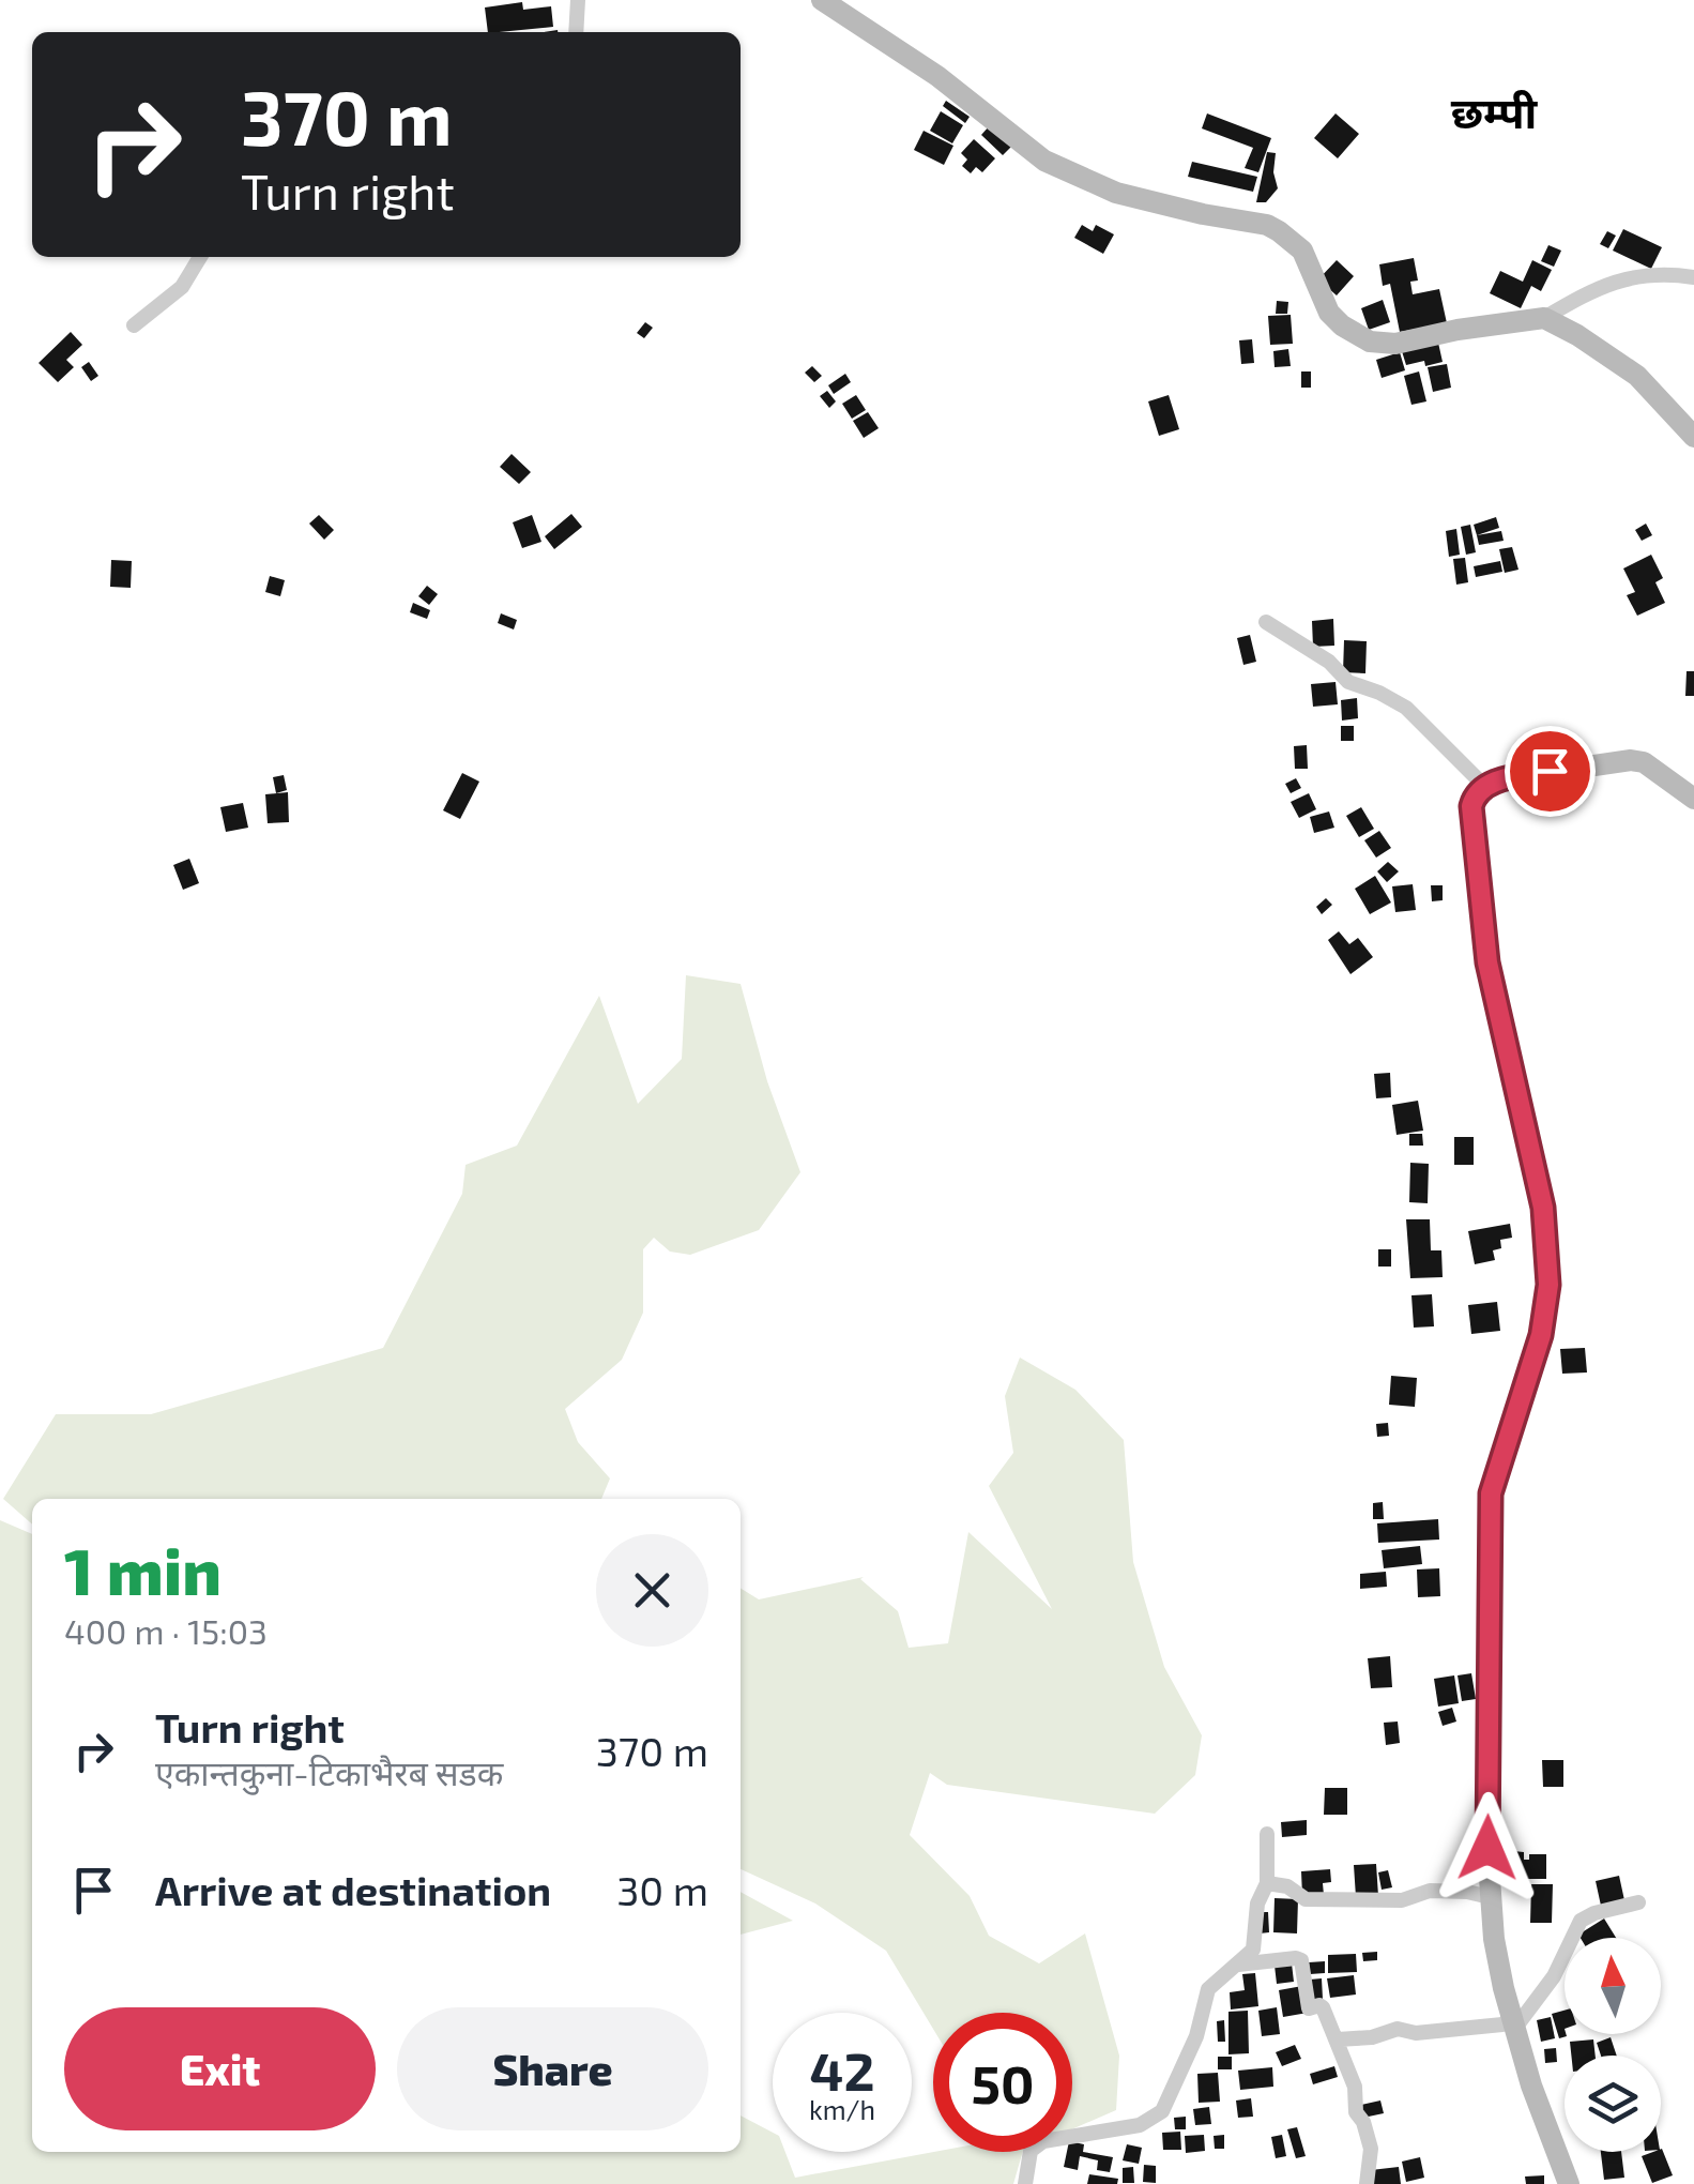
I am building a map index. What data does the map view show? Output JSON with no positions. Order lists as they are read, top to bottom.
{
  "districts": ["छम्पी"],
  "north": "top",
  "page": {
    "turn": ["370 m", "Turn right"],
    "heading": ["1 min", "400 m · 15:03"],
    "list": [
      {
        "name": "Turn right",
        "note": "एकान्तकुना-टिकाभैरब सडक",
        "value": "370 m"
      },
      {
        "name": "Arrive at destination",
        "value": "30 m"
      }
    ],
    "buttons": ["Exit", "Share"],
    "speed": "42 km/h",
    "limit": "50"
  }
}
